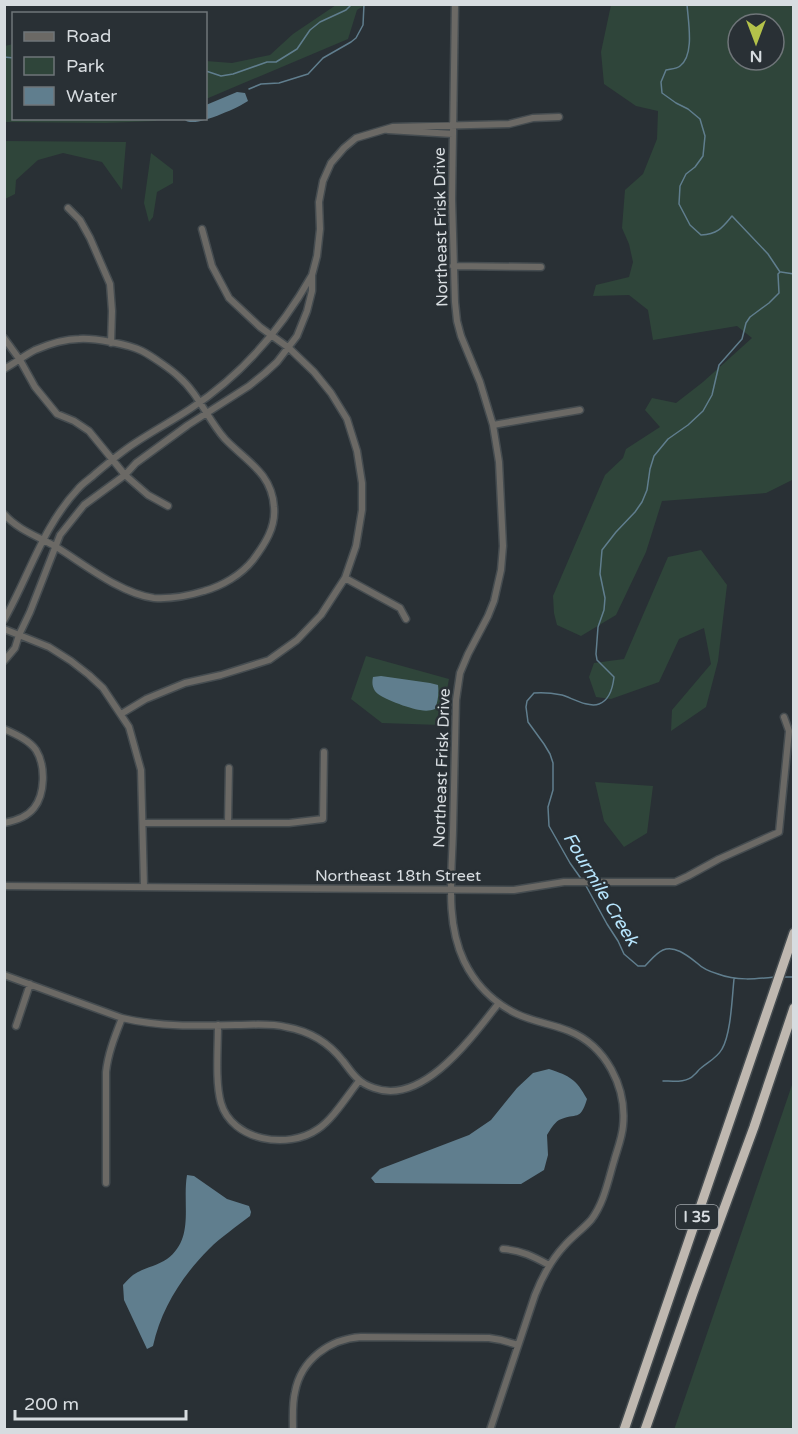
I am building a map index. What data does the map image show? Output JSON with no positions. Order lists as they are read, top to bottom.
{
  "streets": {
    "highway": ["I 35"],
    "street": ["Northeast Frisk Drive", "Northeast 18th Street"]
  },
  "crossings": [
    ["Northeast Frisk Drive", "Northeast 18th Street"]
  ],
  "water": ["Fourmile Creek"],
  "legend": ["Road", "Park", "Water"],
  "scale_bar": "200 m",
  "north": "bottom"
}
